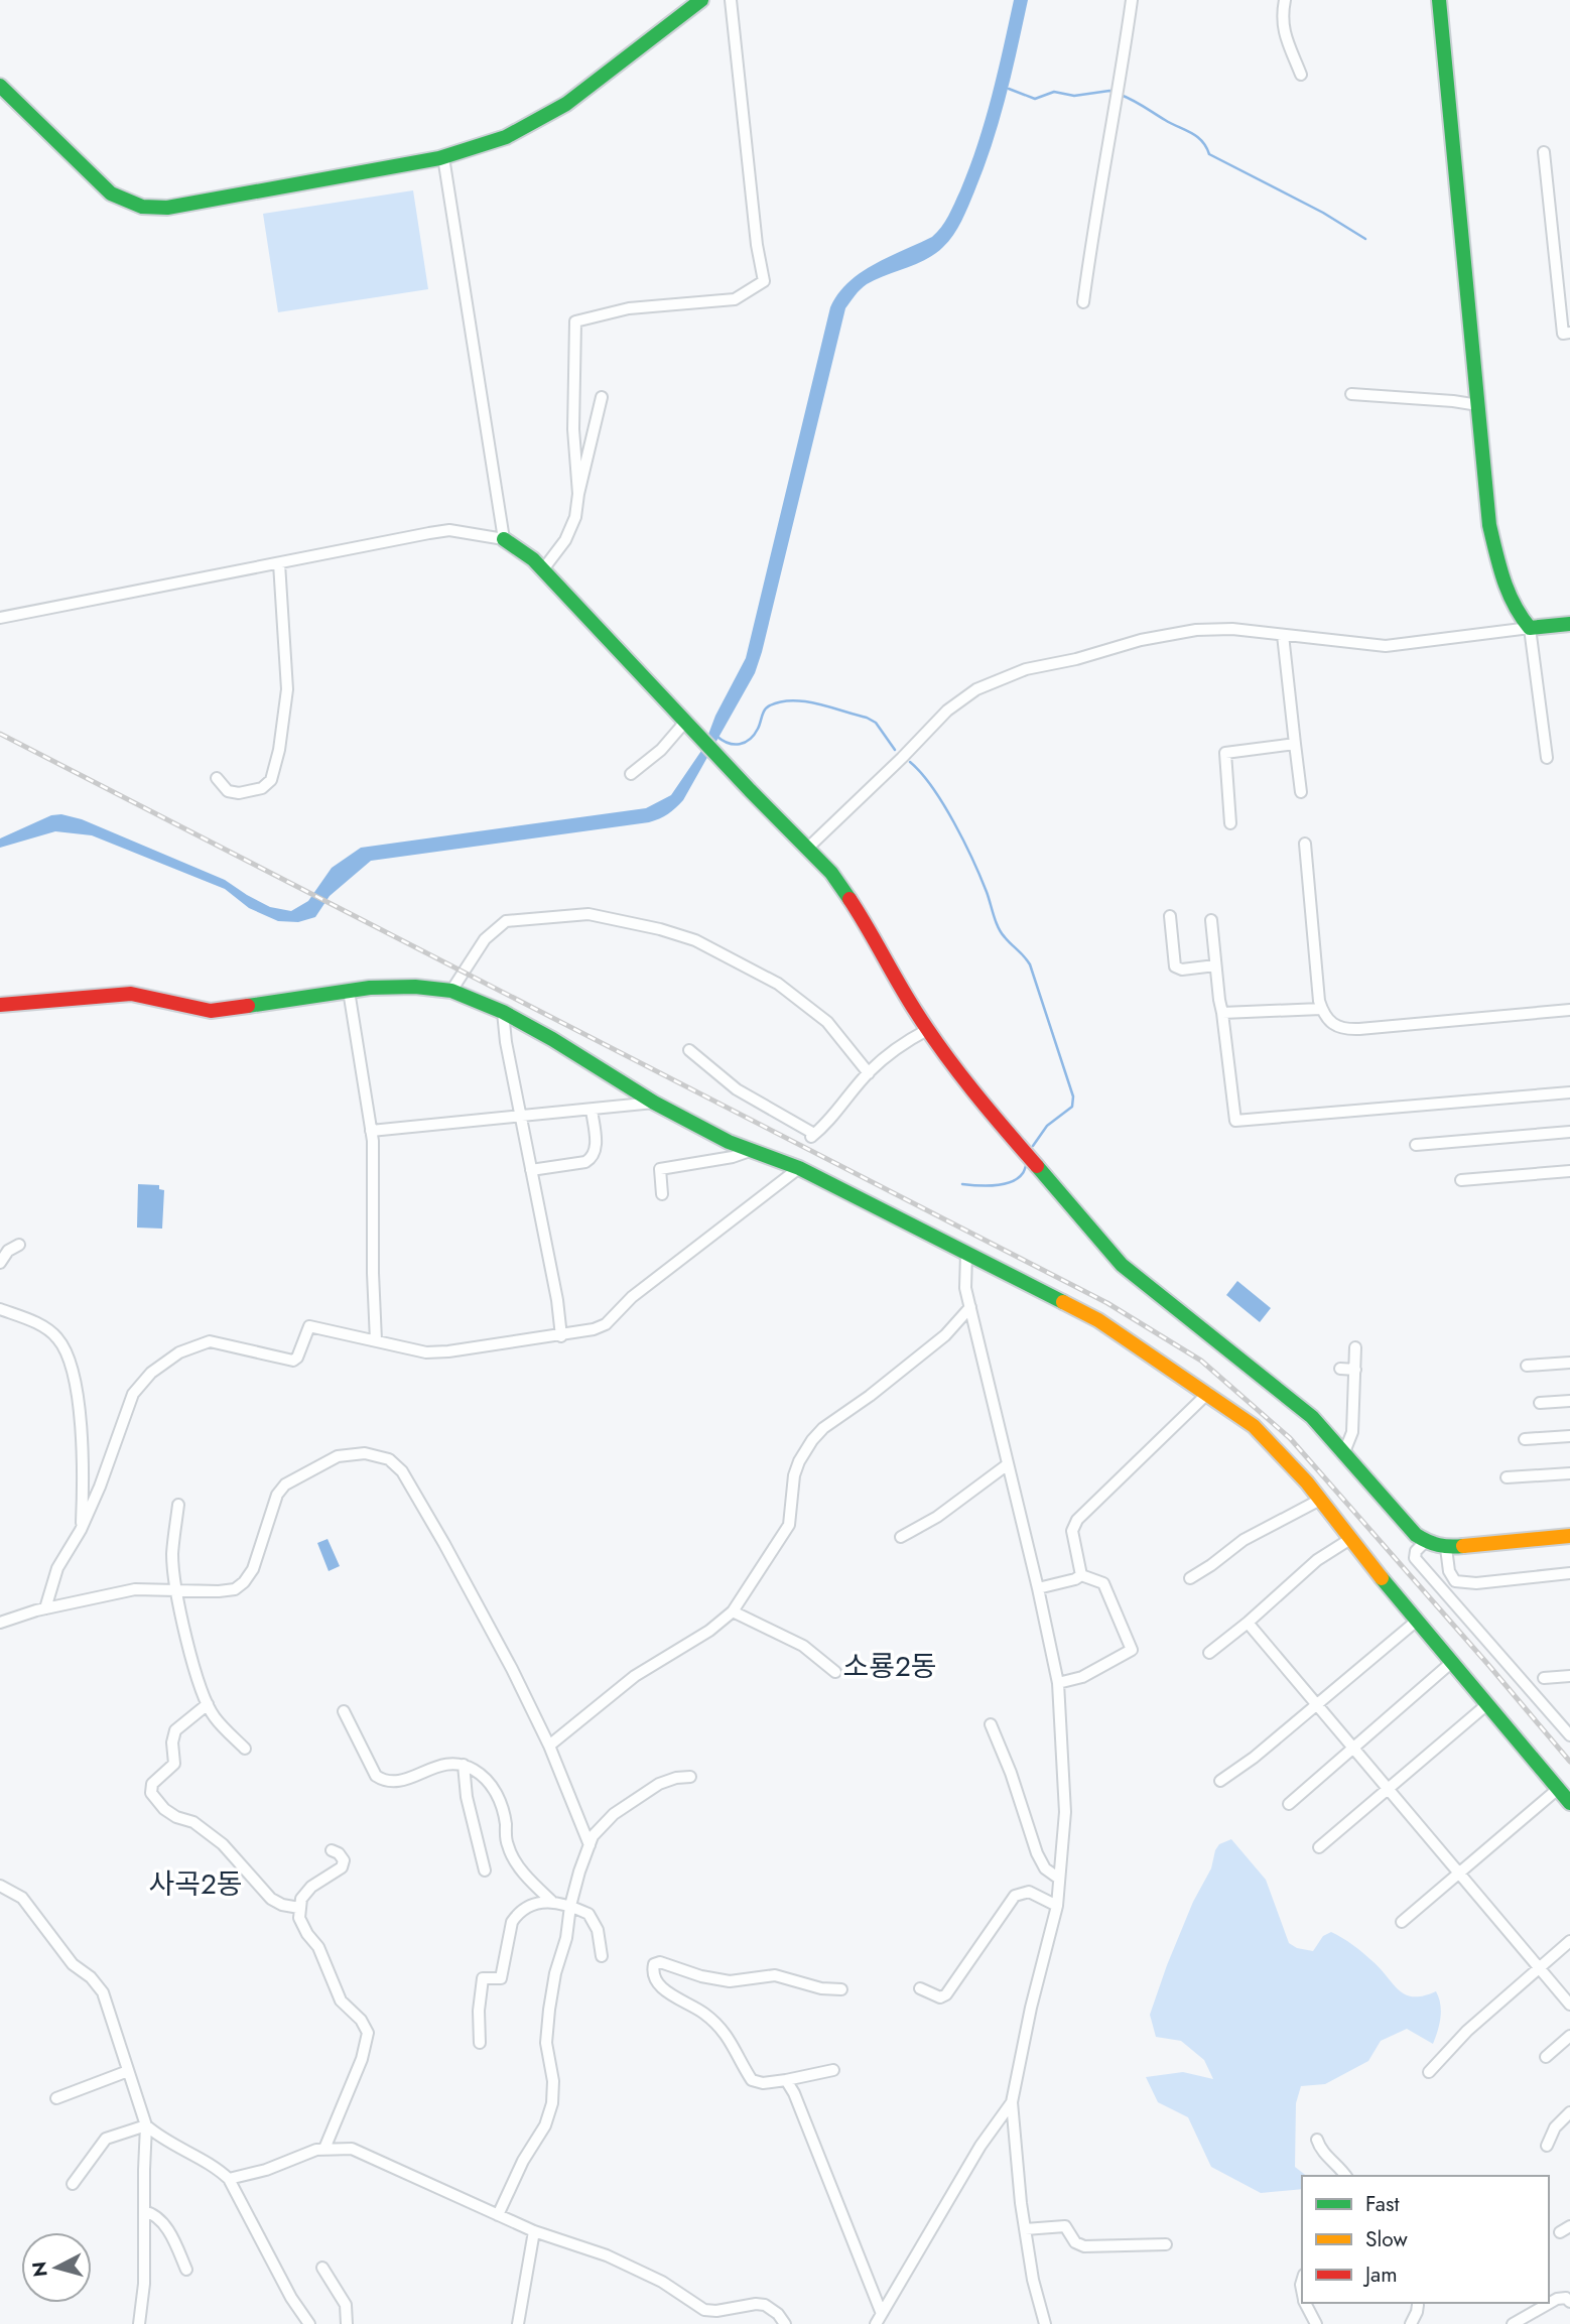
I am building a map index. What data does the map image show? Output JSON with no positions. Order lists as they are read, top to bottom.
{
  "districts": ["소룡2동", "사곡2동"],
  "legend": ["Fast", "Slow", "Jam"],
  "north": "left"
}
